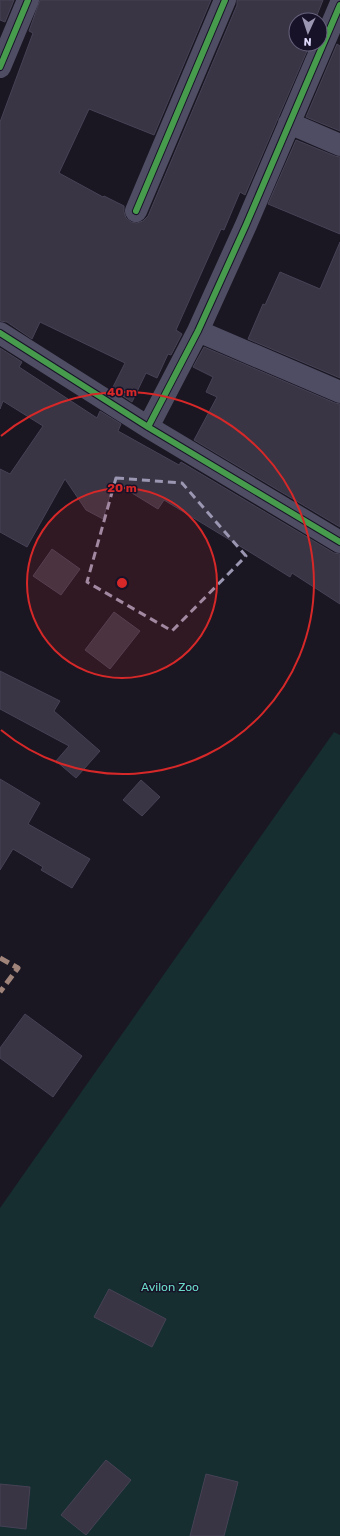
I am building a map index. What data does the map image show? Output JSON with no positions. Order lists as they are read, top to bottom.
{
  "parks": ["Avilon Zoo"],
  "north": "bottom",
  "rings": ["40 m", "20 m"]
}
